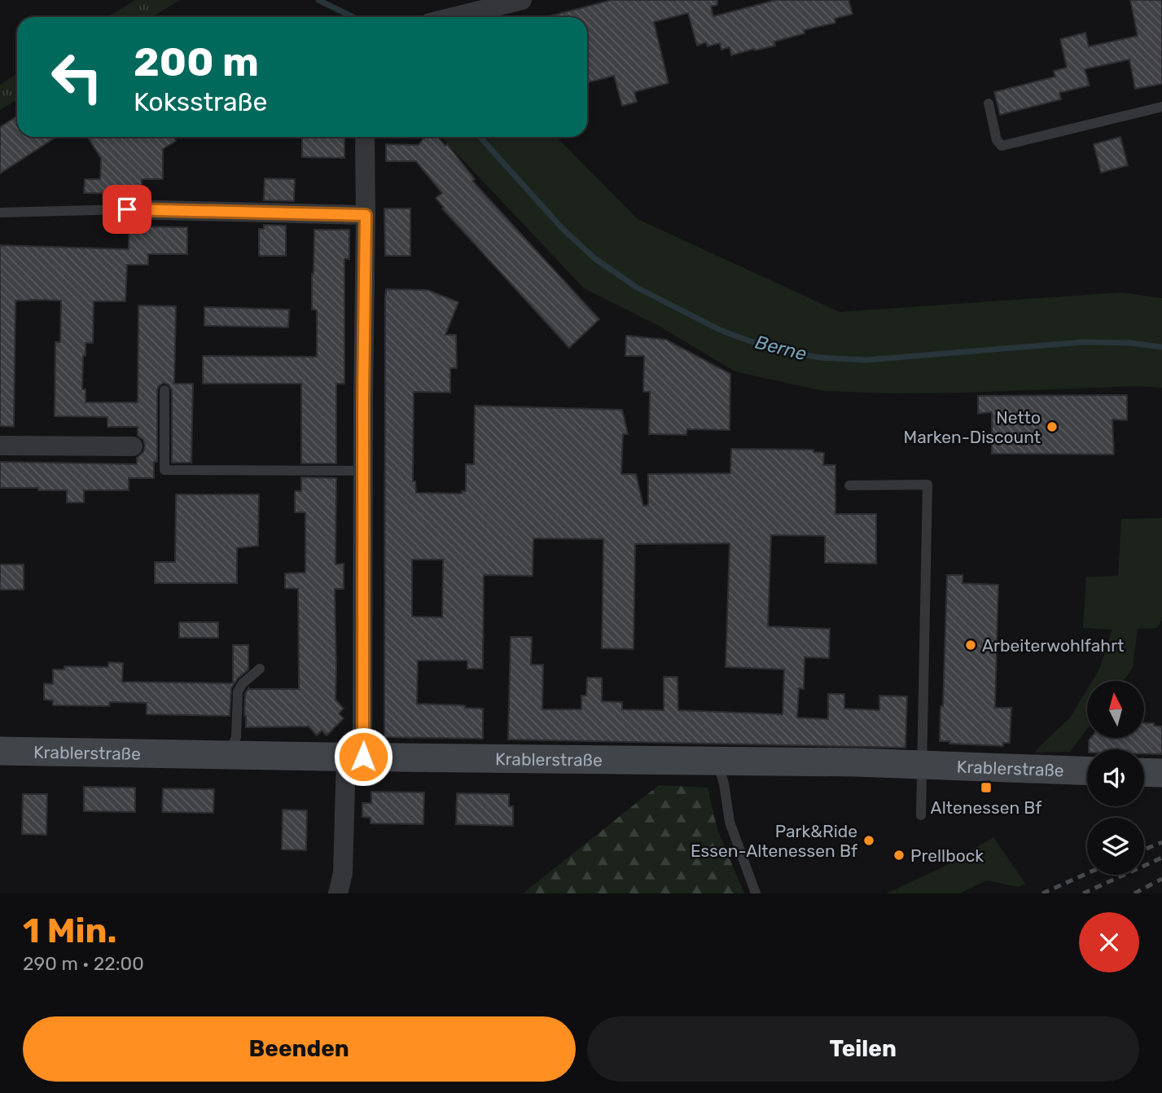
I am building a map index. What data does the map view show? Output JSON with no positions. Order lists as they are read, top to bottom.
{
  "streets": {
    "street": ["Krablerstraße"]
  },
  "water": ["Berne"],
  "places": {
    "other": [
      "Netto Marken-Discount",
      "Arbeiterwohlfahrt",
      "Park&Ride Essen-Altenessen Bf",
      "Prellbock"
    ],
    "transit": ["Altenessen Bf"]
  },
  "north": "top",
  "page": {
    "turn": ["200 m", "Koksstraße"],
    "heading": ["1 Min.", "290 m · 22:00"],
    "buttons": ["Beenden", "Teilen"]
  }
}
